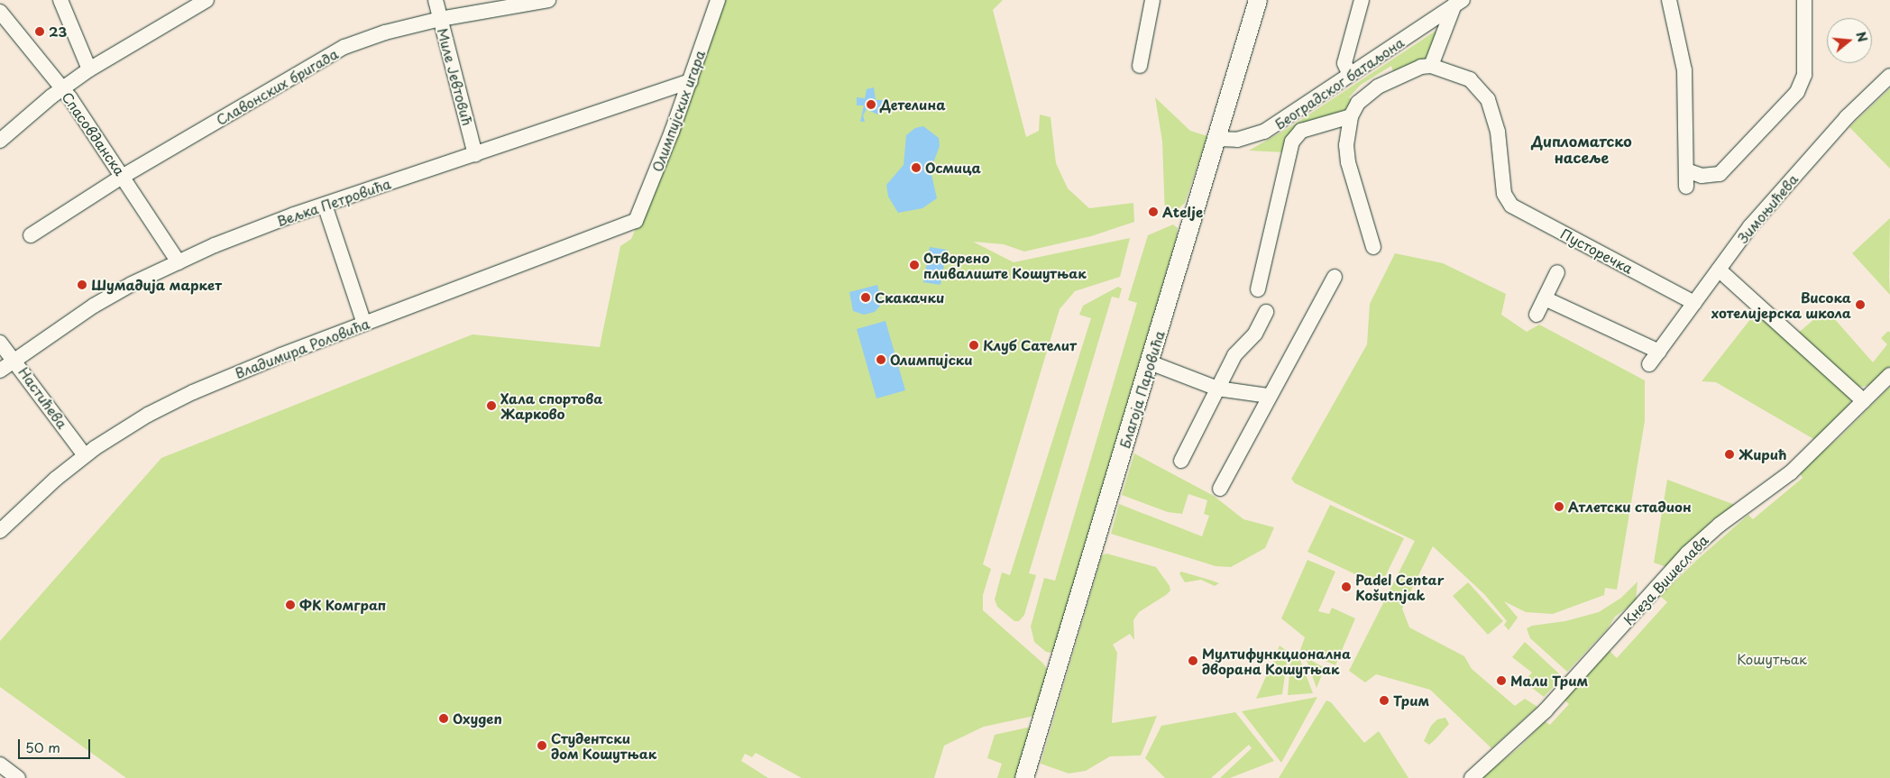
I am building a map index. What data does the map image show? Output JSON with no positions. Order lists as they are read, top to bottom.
{
  "streets": {
    "main road": ["Благоја Паровића"],
    "street": [
      "Миле Јевтовић",
      "Београдског батаљона",
      "Славонских бригада",
      "Олимпијских игара",
      "Спасовданска",
      "Вељка Петровића",
      "Зимоњићева",
      "Пусторечка",
      "Владимира Роловића",
      "Настићева",
      "Кнеза Вишеслава"
    ]
  },
  "crossings": [
    ["Миле Јевтовић", "Славонских бригада"],
    ["Миле Јевтовић", "Вељка Петровића"],
    ["Београдског батаљона", "Пусторечка"],
    ["Београдског батаљона", "Благоја Паровића"],
    ["Славонских бригада", "Спасовданска"],
    ["Олимпијских игара", "Вељка Петровића"],
    ["Олимпијских игара", "Владимира Роловића"],
    ["Спасовданска", "Вељка Петровића"],
    ["Вељка Петровића", "Настићева"],
    ["Зимоњићева", "Пусторечка"],
    ["Владимира Роловића", "Настићева"]
  ],
  "districts": ["Дипломатско насеље"],
  "parks": ["Кошутњак"],
  "places": [
    "23",
    "Детелина",
    "Осмица",
    "Atelje",
    "Отворено пливалиште Кошутњак",
    "Шумадија маркет",
    "Скакачки",
    "Висока хотелијерска школа",
    "Клуб Сателит",
    "Олимпијски",
    "Хала спортова Жарково",
    "Жирић",
    "Атлетски стадион",
    "Padel Centar Košutnjak",
    "ФК Комграп",
    "Мултифункционална дворана Кошутњак",
    "Мали Трим",
    "Трим",
    "Oxygen",
    "Студентски дом Кошутњак"
  ],
  "scale_bar": "50 m",
  "north": "right"
}
